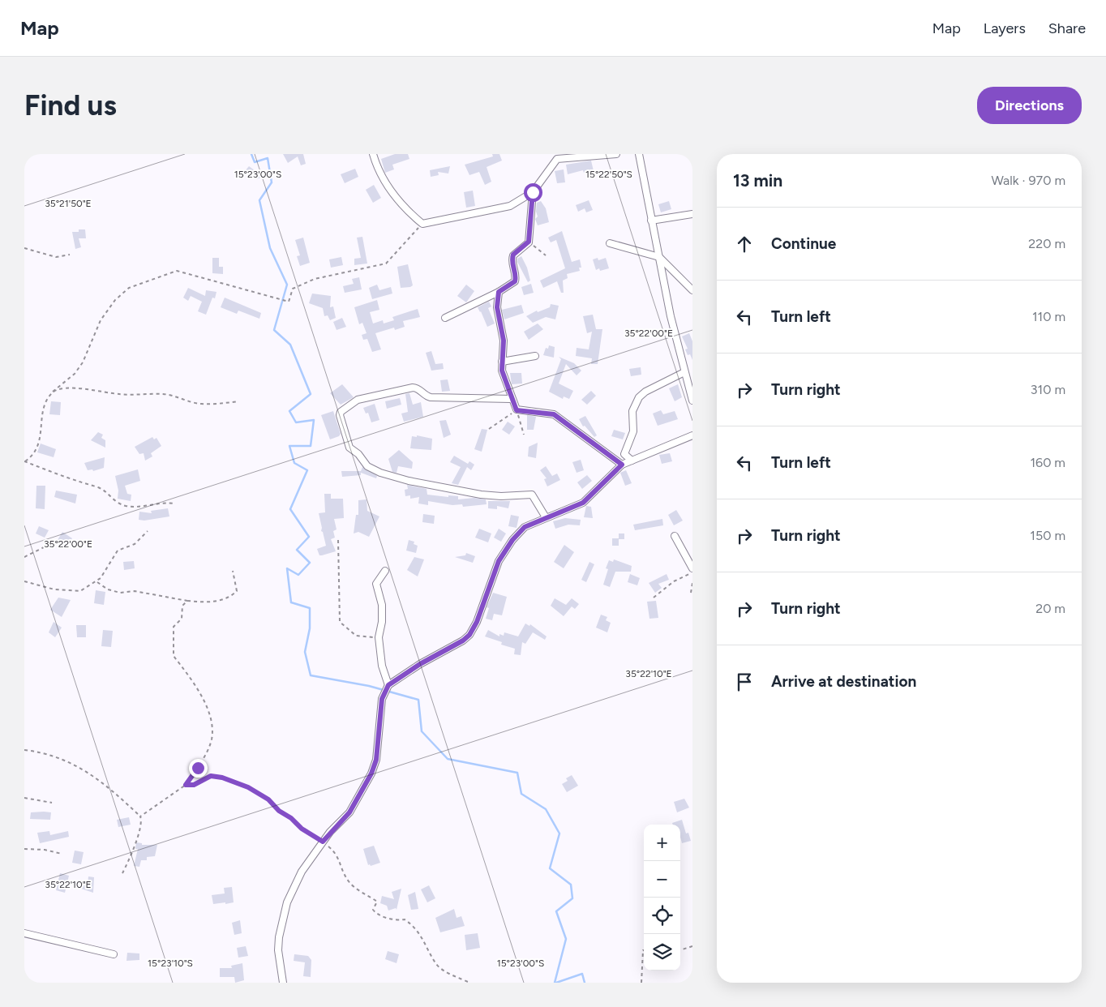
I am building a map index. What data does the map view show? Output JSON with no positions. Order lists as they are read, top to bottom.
{
  "page": {
    "header": "Map",
    "nav": ["Map", "Layers", "Share"],
    "buttons": "Directions",
    "title": "Find us",
    "heading": ["13 min", "Walk · 970 m"],
    "list": [
      ["Continue", "220 m"],
      ["Turn left", "110 m"],
      ["Turn right", "310 m"],
      ["Turn left", "160 m"],
      ["Turn right", "150 m"],
      ["Turn right", "20 m"],
      "Arrive at destination"
    ],
    "map_buttons": ["+", "−"]
  },
  "coordinates": [
    "15°23'00\"S",
    "15°22'50\"S",
    "35°21'50\"E",
    "35°22'00\"E",
    "35°22'10\"E",
    "15°23'10\"S"
  ]
}
